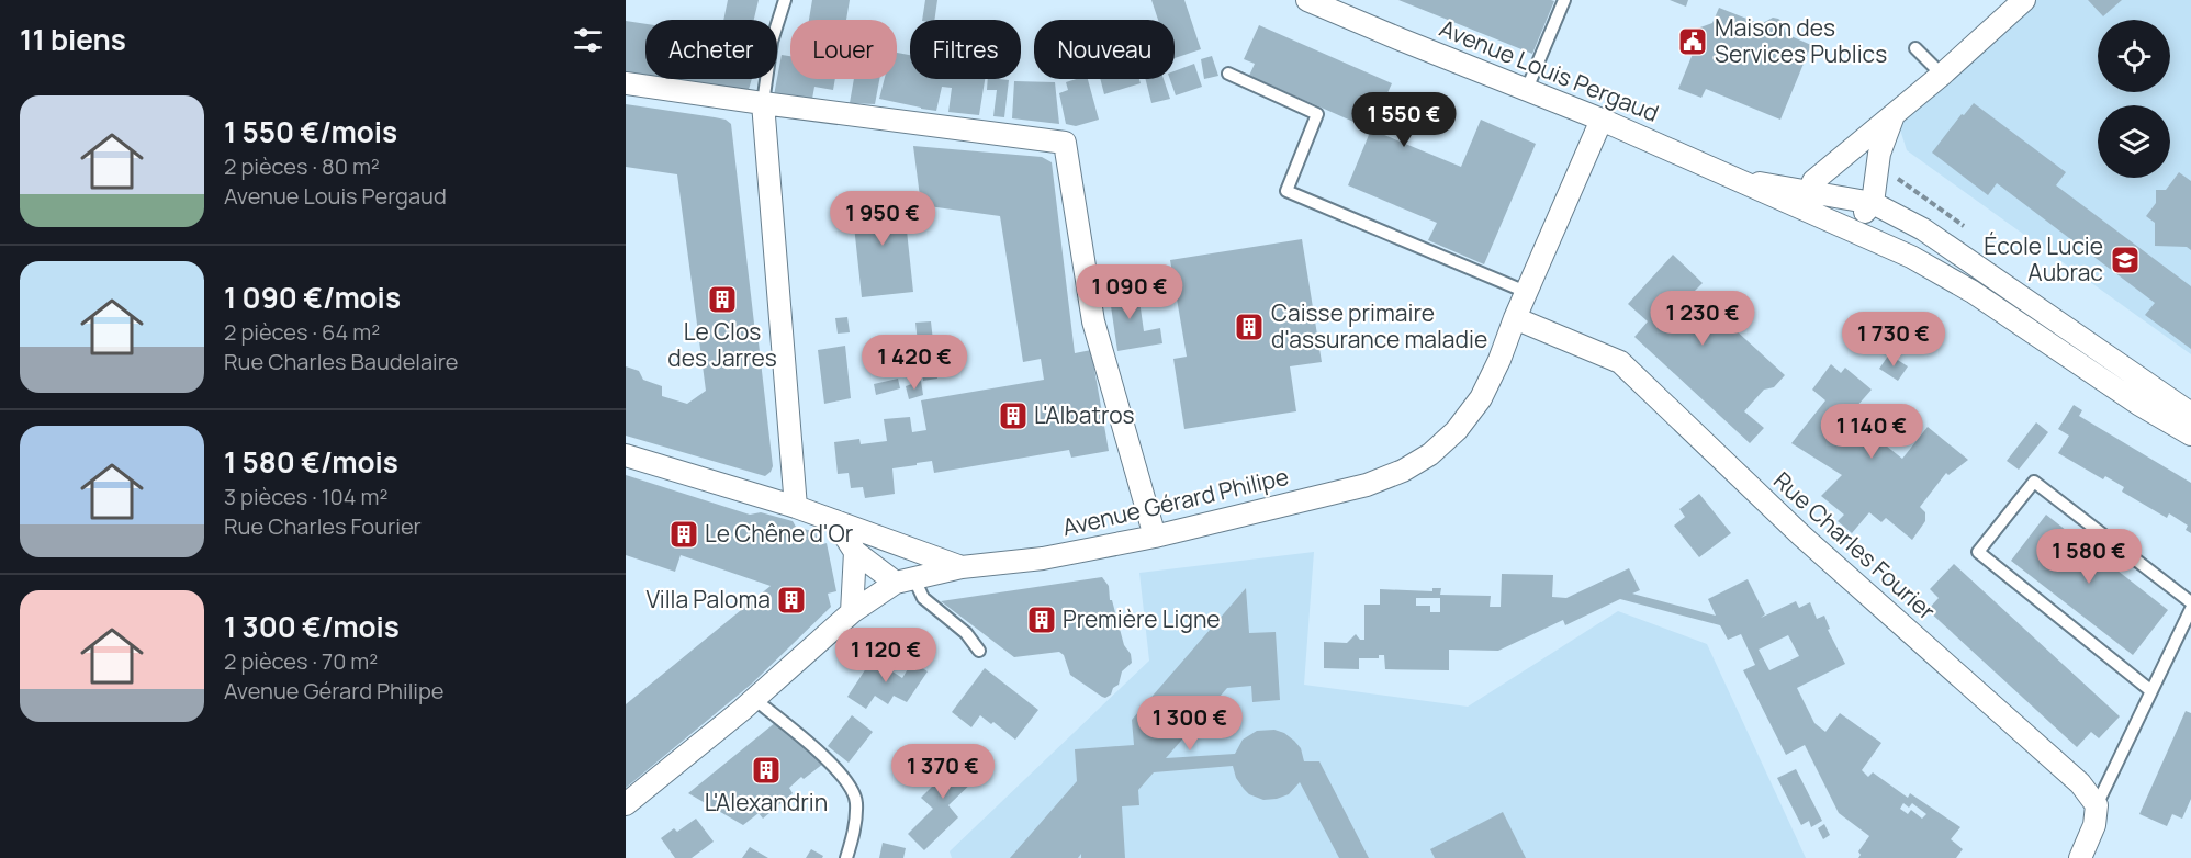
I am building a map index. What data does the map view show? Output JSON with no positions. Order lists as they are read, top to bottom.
{
  "streets": {
    "street": ["Avenue Louis Pergaud", "Avenue Gérard Philipe", "Rue Charles Fourier"]
  },
  "crossings": [
    ["Avenue Louis Pergaud", "Avenue Gérard Philipe"],
    ["Avenue Gérard Philipe", "Rue Charles Fourier"]
  ],
  "places": {
    "public building": ["Maison des Services Publics"],
    "school or university": ["École Lucie Aubrac"],
    "building": [
      "Le Clos des Jarres",
      "Caisse primaire d'assurance maladie",
      "L'Albatros",
      "Le Chêne d'Or",
      "Villa Paloma",
      "Première Ligne",
      "L'Alexandrin"
    ]
  },
  "page": {
    "heading": "11 biens",
    "chip": [
      "Acheter",
      "Louer",
      "Filtres",
      "Nouveau"
    ],
    "list": [
      {
        "name": "1 550 €/mois",
        "note": "2 pièces · 80 m² · Avenue Louis Pergaud"
      },
      {
        "name": "1 090 €/mois",
        "note": "2 pièces · 64 m² · Rue Charles Baudelaire"
      },
      {
        "name": "1 580 €/mois",
        "note": "3 pièces · 104 m² · Rue Charles Fourier"
      },
      {
        "name": "1 300 €/mois",
        "note": "2 pièces · 70 m² · Avenue Gérard Philipe"
      }
    ],
    "price": [
      "1 550 €",
      "1 950 €",
      "1 090 €",
      "1 230 €",
      "1 730 €",
      "1 420 €",
      "1 140 €",
      "1 580 €",
      "1 120 €",
      "1 300 €",
      "1 370 €"
    ]
  }
}
